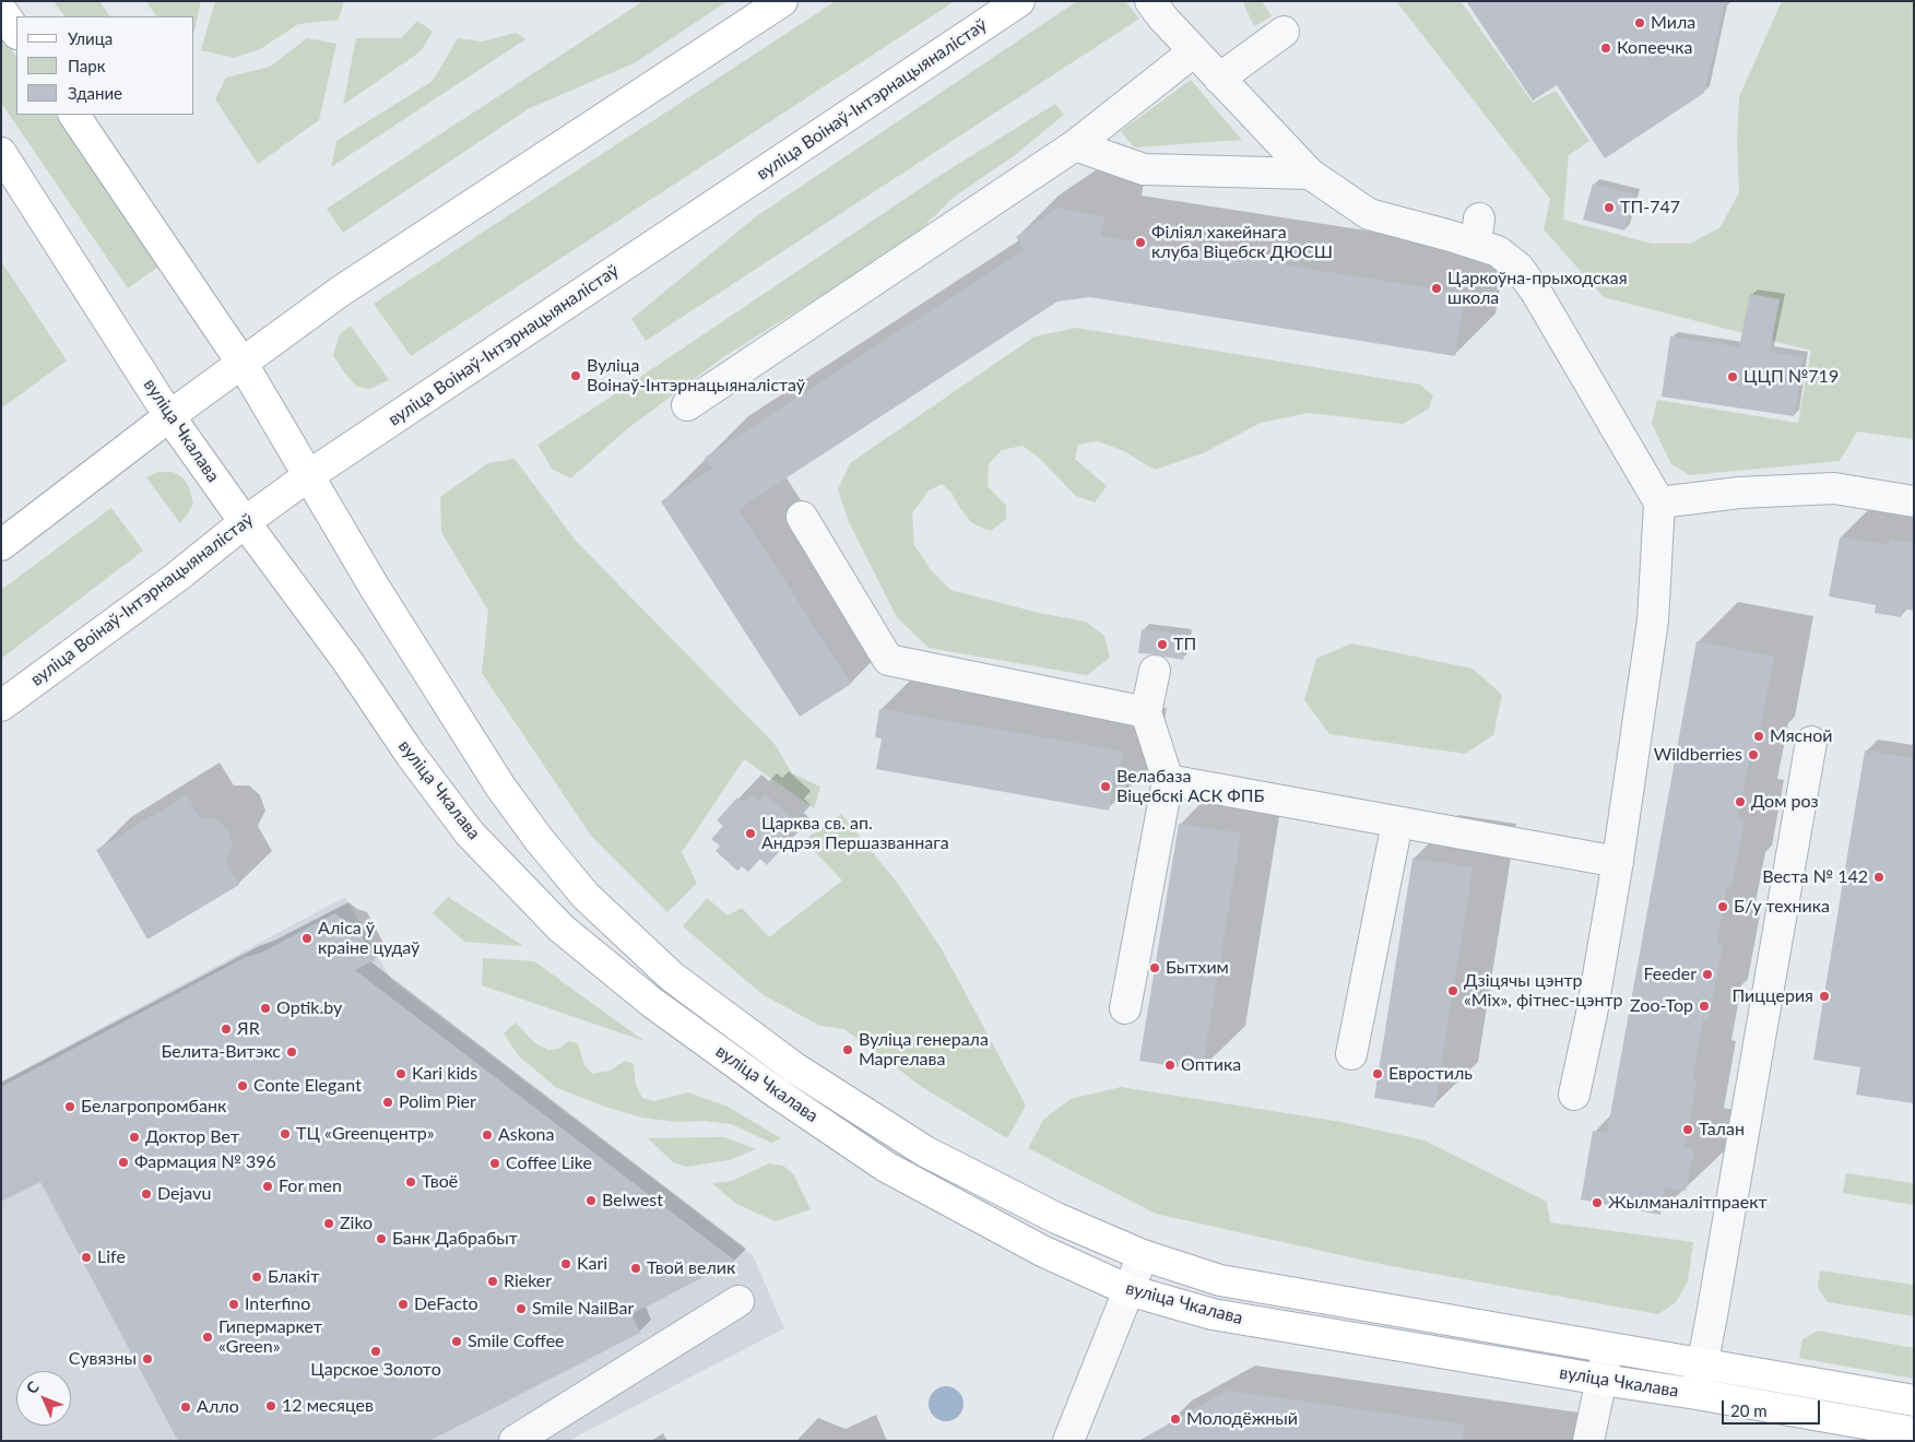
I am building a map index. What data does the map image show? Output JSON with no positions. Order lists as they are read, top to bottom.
{
  "streets": {
    "main road": ["вуліца Воінаў-Інтэрнацыяналістаў", "вуліца Чкалава"]
  },
  "crossings": [
    ["вуліца Воінаў-Інтэрнацыяналістаў", "вуліца Чкалава"]
  ],
  "places": [
    "Мила",
    "Копеечка",
    "ТП-747",
    "Філіял хакейнага клуба Віцебск ДЮСШ",
    "Царкоўна-прыходская школа",
    "Вуліца Воінаў-Інтэрнацыяналістаў",
    "ЦЦП №719",
    "ТП",
    "Мясной",
    "Wildberries",
    "Велабаза Віцебскі АСК ФПБ",
    "Дом роз",
    "Царква св. ап. Андрэя Першазваннага",
    "Веста № 142",
    "Б/у техника",
    "Аліса ў краіне цудаў",
    "Бытхим",
    "Feeder",
    "Дзіцячы цэнтр «Mix», фітнес-цэнтр",
    "Пиццерия",
    "Zoo-Top",
    "Optik.by",
    "ЯR",
    "Вуліца генерала Маргелава",
    "Белита-Витэкс",
    "Оптика",
    "Kari kids",
    "Евростиль",
    "Conte Elegant",
    "Polim Pier",
    "Белагропромбанк",
    "Талан",
    "ТЦ «Greenцентр»",
    "Askona",
    "Доктор Вет",
    "Фармация № 396",
    "Coffee Like",
    "Твоё",
    "For men",
    "Dejavu",
    "Belwest",
    "Жылманалітпраект",
    "Ziko",
    "Банк Дабрабыт",
    "Life",
    "Kari",
    "Твой велик",
    "Блакіт",
    "Rieker",
    "Interfino",
    "DeFacto",
    "Smile NailBar",
    "Гипермаркет «Green»",
    "Smile Coffee",
    "Царское Золото",
    "Сувязны",
    "12 месяцев",
    "Алло",
    "Молодёжный"
  ],
  "legend": ["Улица", "Парк", "Здание"],
  "scale_bar": "20 m",
  "north": "top left"
}
